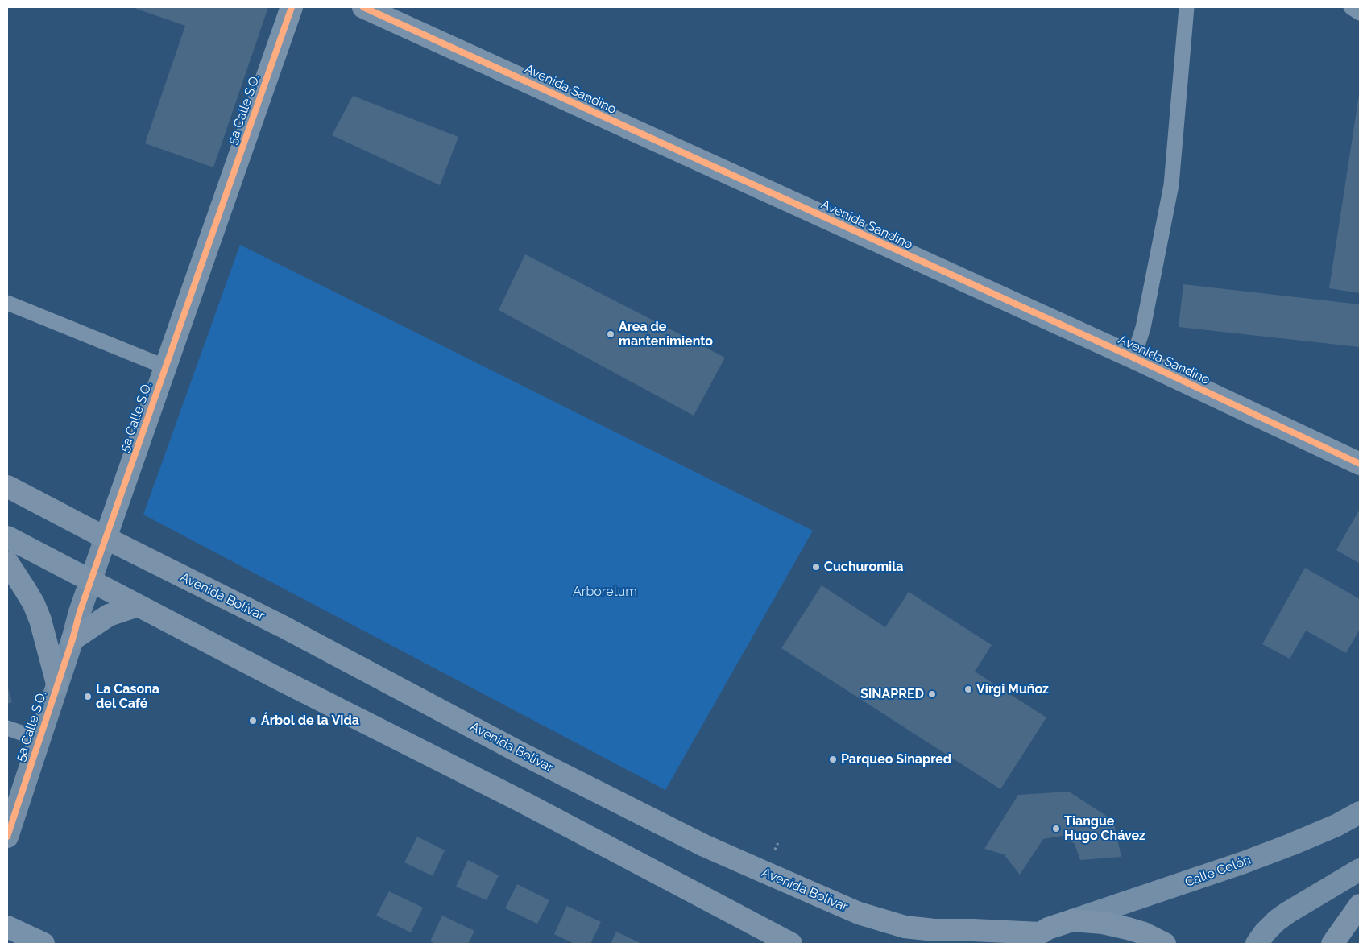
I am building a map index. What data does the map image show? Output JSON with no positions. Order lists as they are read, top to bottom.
{
  "streets": {
    "highway": ["Avenida Bolívar"],
    "main road": ["5a Calle S.O.", "Calle Colón"],
    "street": ["Avenida Sandino"]
  },
  "crossings": [
    ["5a Calle S.O.", "Avenida Bolívar"]
  ],
  "parks": ["Arboretum"],
  "places": [
    "Area de mantenimiento",
    "Cuchuromila",
    "Virgi Muñoz",
    "SINAPRED",
    "La Casona del Café",
    "Árbol de la Vida",
    "Parqueo Sinapred",
    "Tiangue Hugo Chávez"
  ]
}
